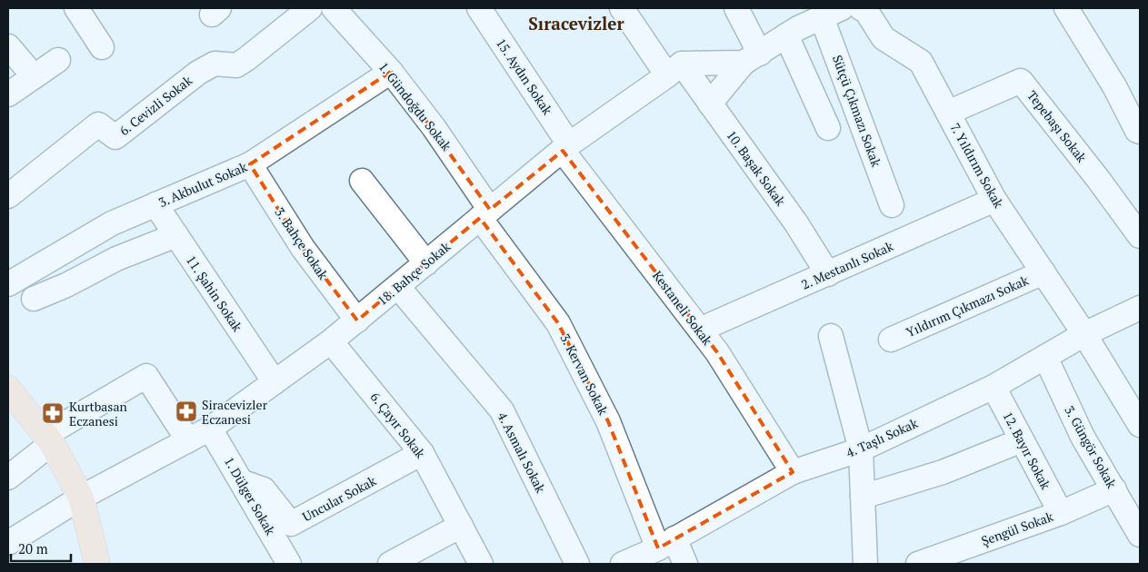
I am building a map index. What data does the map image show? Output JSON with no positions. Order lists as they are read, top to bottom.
{
  "streets": {
    "street": [
      "15. Aydın Sokak",
      "6. Cevizli Sokak",
      "1. Gündoğdu Sokak",
      "Sütçü Çıkmazı Sokak",
      "Tepebaşı Sokak",
      "7. Yıldırım Sokak",
      "10. Başak Sokak",
      "3. Akbulut Sokak",
      "3. Bahçe Sokak",
      "2. Mestanlı Sokak",
      "18. Bahçe Sokak",
      "11. Şahin Sokak",
      "Yıldırım Çıkmazı Sokak",
      "Kestaneli Sokak",
      "3. Kervan Sokak",
      "6. Çayır Sokak",
      "4. Taşlı Sokak",
      "3. Güngör Sokak",
      "12. Bayır Sokak",
      "4. Asmalı Sokak",
      "1. Dülger Sokak",
      "Uncular Sokak",
      "Şengül Sokak"
    ]
  },
  "crossings": [
    ["15. Aydın Sokak", "18. Bahçe Sokak"],
    ["15. Aydın Sokak", "Kestaneli Sokak"],
    ["1. Gündoğdu Sokak", "3. Akbulut Sokak"],
    ["1. Gündoğdu Sokak", "18. Bahçe Sokak"],
    ["1. Gündoğdu Sokak", "3. Kervan Sokak"],
    ["Tepebaşı Sokak", "7. Yıldırım Sokak"],
    ["7. Yıldırım Sokak", "2. Mestanlı Sokak"],
    ["7. Yıldırım Sokak", "Yıldırım Çıkmazı Sokak"],
    ["7. Yıldırım Sokak", "4. Taşlı Sokak"],
    ["10. Başak Sokak", "2. Mestanlı Sokak"],
    ["10. Başak Sokak", "18. Bahçe Sokak"],
    ["3. Akbulut Sokak", "3. Bahçe Sokak"],
    ["3. Akbulut Sokak", "11. Şahin Sokak"],
    ["3. Bahçe Sokak", "18. Bahçe Sokak"],
    ["2. Mestanlı Sokak", "Kestaneli Sokak"],
    ["18. Bahçe Sokak", "11. Şahin Sokak"],
    ["18. Bahçe Sokak", "Kestaneli Sokak"],
    ["18. Bahçe Sokak", "3. Kervan Sokak"],
    ["18. Bahçe Sokak", "6. Çayır Sokak"],
    ["18. Bahçe Sokak", "4. Asmalı Sokak"],
    ["18. Bahçe Sokak", "1. Dülger Sokak"],
    ["Kestaneli Sokak", "4. Taşlı Sokak"],
    ["3. Kervan Sokak", "4. Taşlı Sokak"],
    ["6. Çayır Sokak", "Uncular Sokak"],
    ["4. Taşlı Sokak", "3. Güngör Sokak"],
    ["4. Taşlı Sokak", "12. Bayır Sokak"],
    ["3. Güngör Sokak", "Şengül Sokak"],
    ["12. Bayır Sokak", "Şengül Sokak"],
    ["1. Dülger Sokak", "Uncular Sokak"]
  ],
  "districts": ["Sıracevizler"],
  "places": {
    "pharmacy": ["Siracevizler Eczanesi", "Kurtbasan Eczanesi"]
  },
  "scale_bar": "20 m"
}
